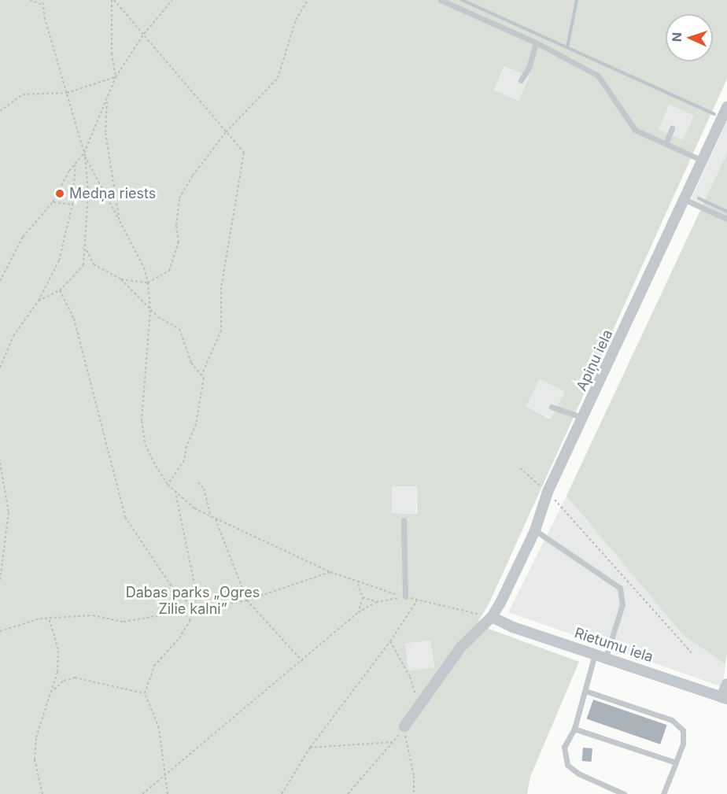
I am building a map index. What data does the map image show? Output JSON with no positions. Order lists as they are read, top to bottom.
{
  "streets": {
    "street": ["Apiņu iela", "Rietumu iela"]
  },
  "crossings": [
    ["Apiņu iela", "Rietumu iela"]
  ],
  "parks": ["Dabas parks „Ogres Zilie kalni”"],
  "places": ["Medņa riests"],
  "north": "left"
}
